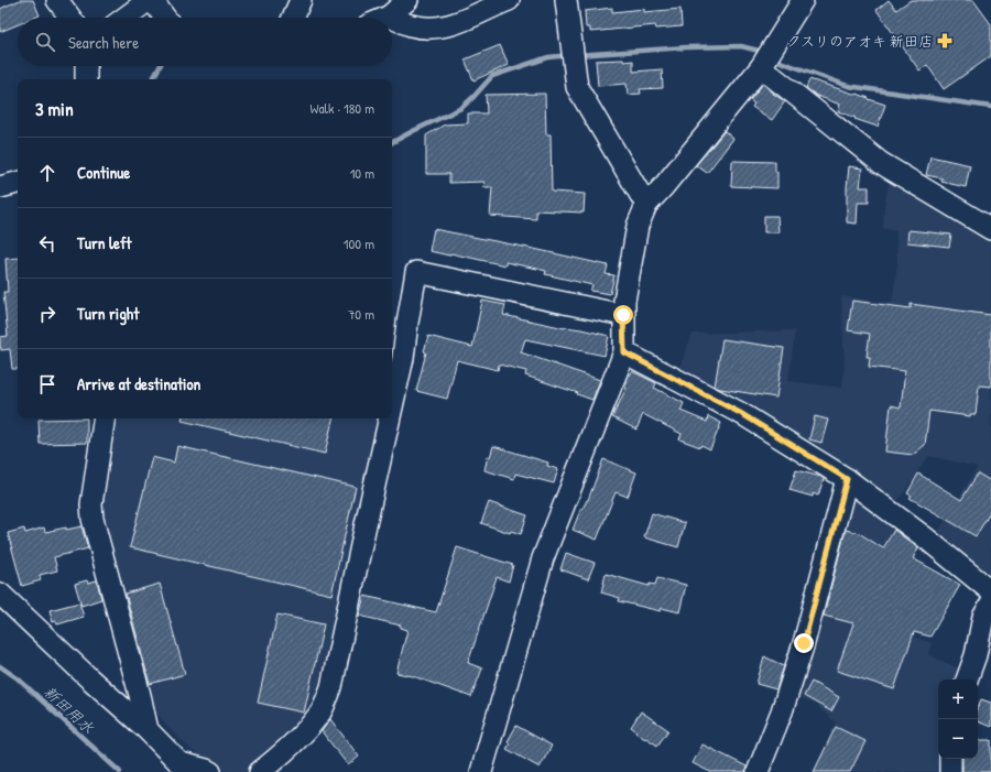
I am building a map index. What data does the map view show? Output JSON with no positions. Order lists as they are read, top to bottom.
{
  "water": ["新田用水"],
  "places": {
    "pharmacy": ["クスリのアオキ 新田店"]
  },
  "page": {
    "search": "Search here",
    "heading": ["3 min", "Walk · 180 m"],
    "list": [
      ["Continue", "10 m"],
      ["Turn left", "100 m"],
      ["Turn right", "70 m"],
      "Arrive at destination"
    ],
    "map_buttons": ["+", "−"]
  }
}
